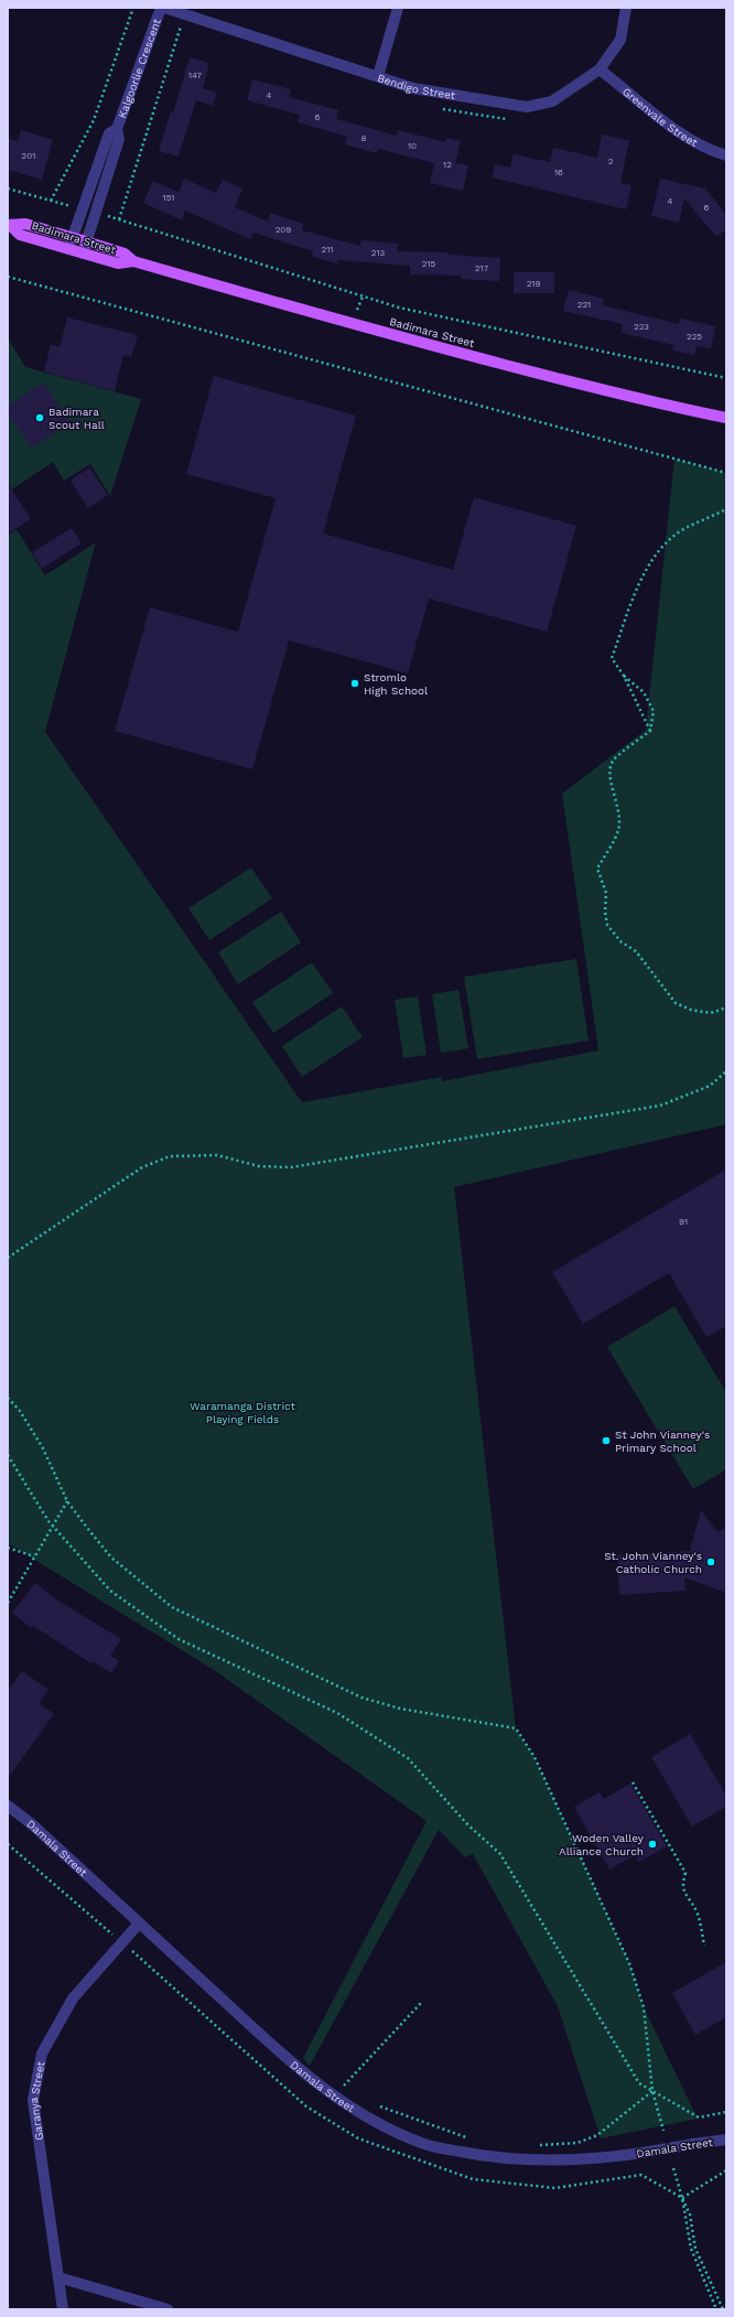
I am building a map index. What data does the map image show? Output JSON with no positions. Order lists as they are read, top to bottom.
{
  "streets": {
    "main road": ["Badimara Street"],
    "street": [
      "Kalgoorlie Crescent",
      "Bendigo Street",
      "Greenvale Street",
      "Damala Street",
      "Garanya Street"
    ]
  },
  "crossings": [
    ["Kalgoorlie Crescent", "Badimara Street"],
    ["Bendigo Street", "Greenvale Street"],
    ["Damala Street", "Garanya Street"]
  ],
  "parks": ["Waramanga District Playing Fields"],
  "places": [
    "Badimara Scout Hall",
    "Stromlo High School",
    "St John Vianney's Primary School",
    "St. John Vianney's Catholic Church",
    "Woden Valley Alliance Church"
  ],
  "house_numbers": [
    "147",
    "4",
    "6",
    "8",
    "10",
    "201",
    "2",
    "12",
    "16",
    "151",
    "4",
    "6",
    "209",
    "211",
    "213",
    "215",
    "217",
    "219",
    "221",
    "223",
    "225",
    "91"
  ]
}
